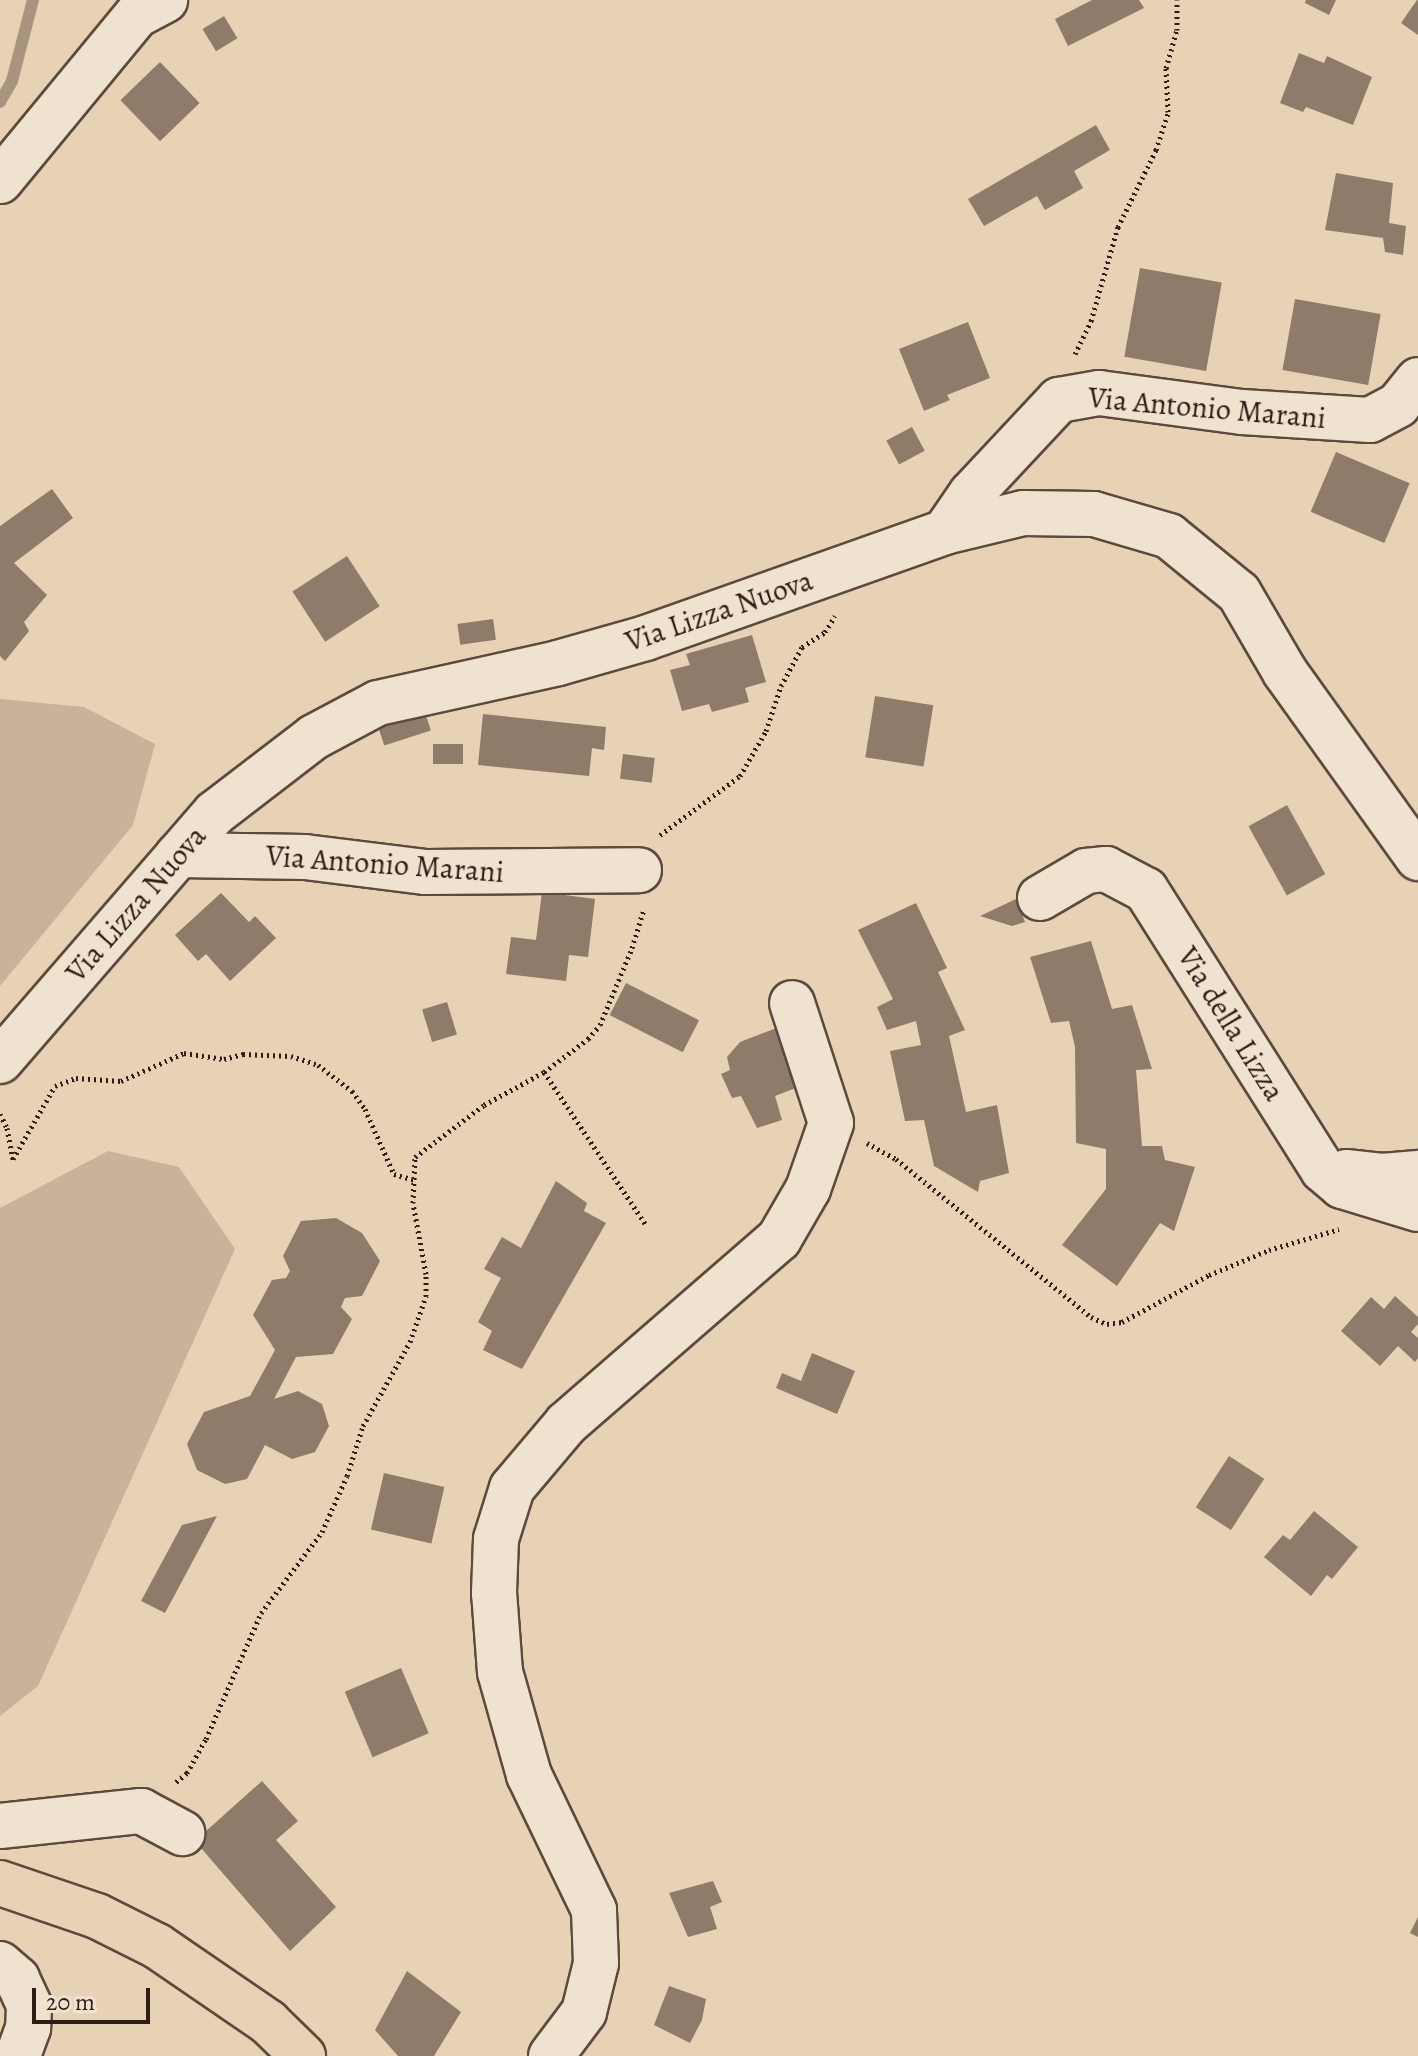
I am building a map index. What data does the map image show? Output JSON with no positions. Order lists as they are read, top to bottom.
{
  "streets": {
    "street": ["Via Antonio Marani", "Via Lizza Nuova", "Via della Lizza"]
  },
  "crossings": [
    ["Via Antonio Marani", "Via Lizza Nuova"]
  ],
  "scale_bar": "20 m"
}
